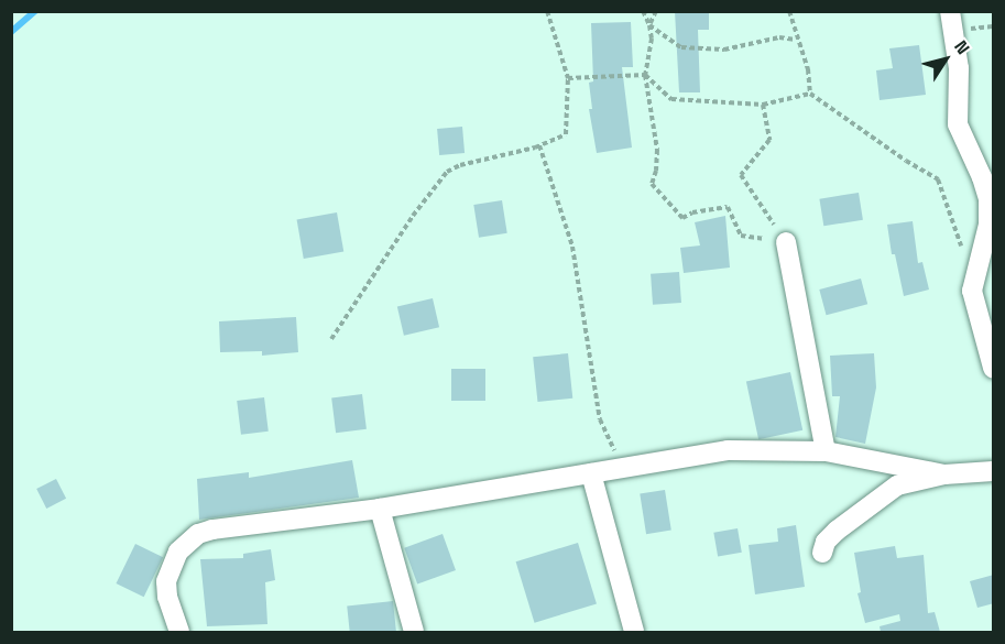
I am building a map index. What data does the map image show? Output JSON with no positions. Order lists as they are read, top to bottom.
{
  "north": "top right"
}
